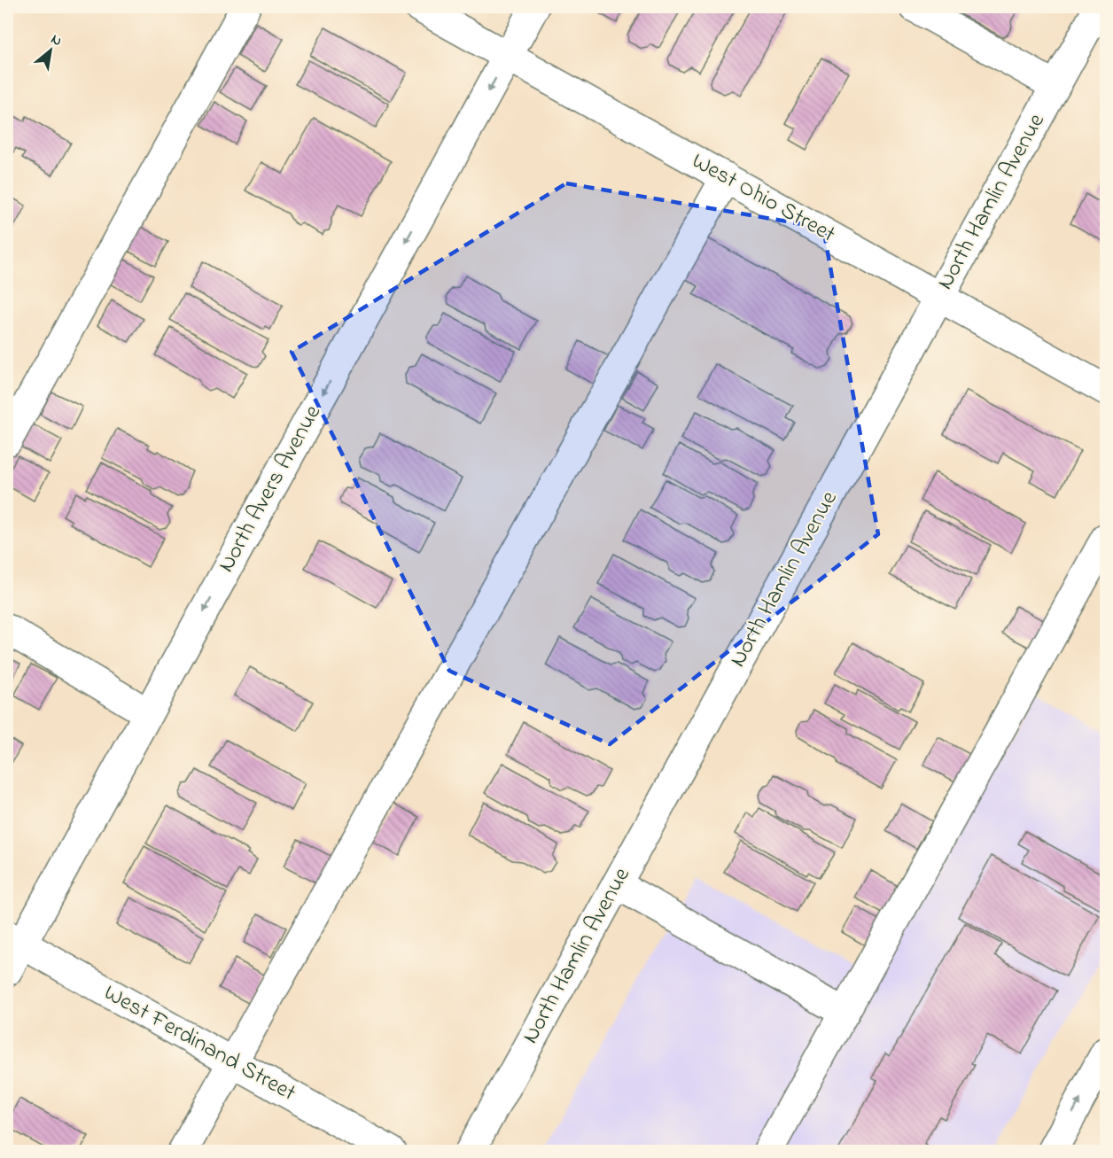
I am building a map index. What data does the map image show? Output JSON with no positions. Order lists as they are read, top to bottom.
{
  "streets": {
    "street": [
      "West Ohio Street",
      "North Hamlin Avenue",
      "North Avers Avenue",
      "West Ferdinand Street"
    ]
  },
  "crossings": [
    ["West Ohio Street", "North Hamlin Avenue"],
    ["West Ohio Street", "North Avers Avenue"],
    ["North Avers Avenue", "West Ferdinand Street"]
  ],
  "north": "top right"
}
